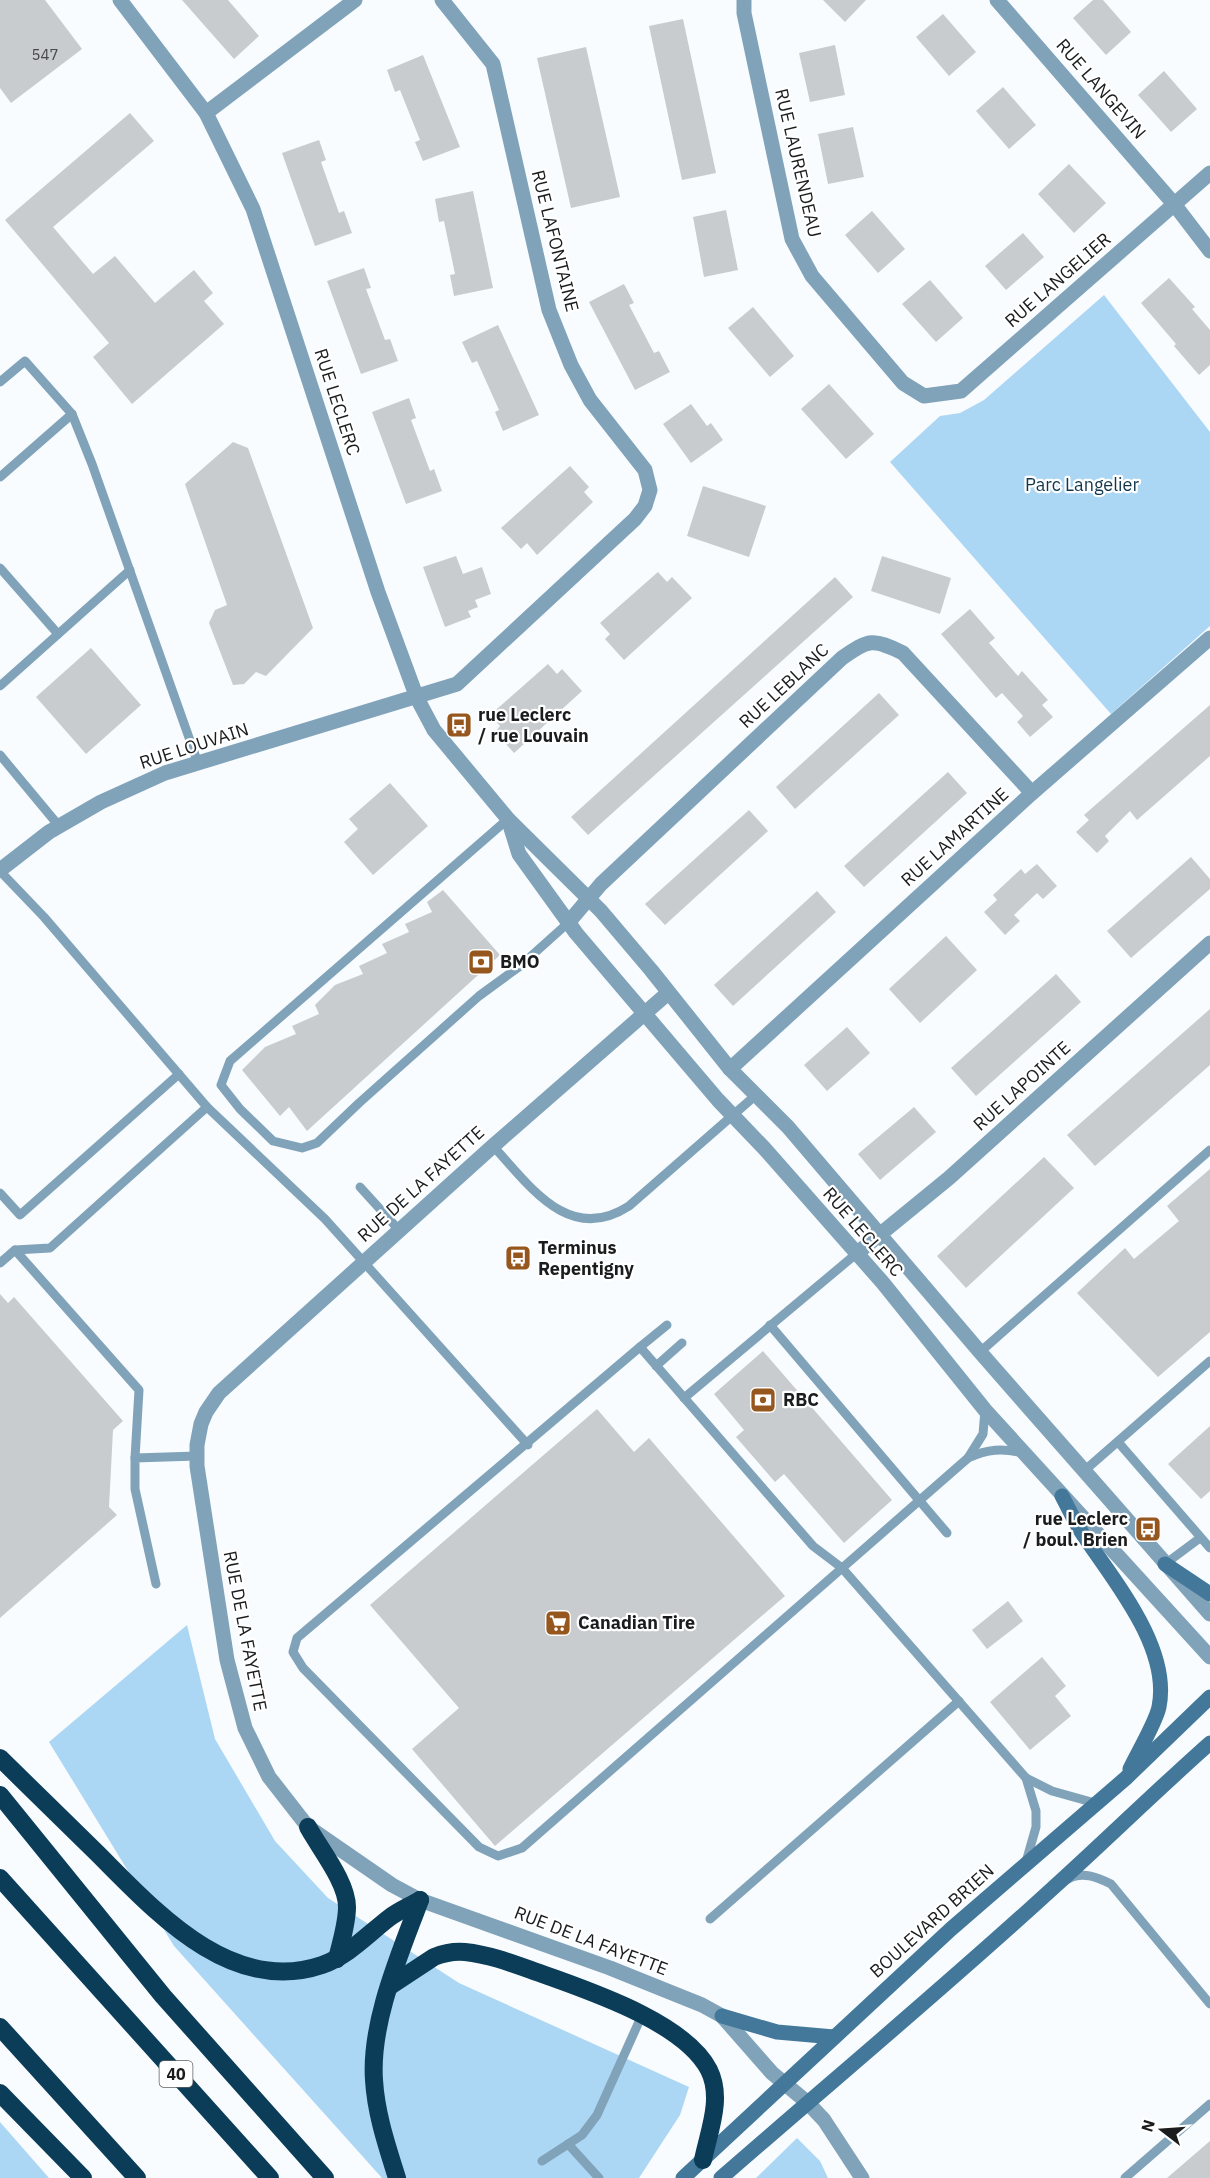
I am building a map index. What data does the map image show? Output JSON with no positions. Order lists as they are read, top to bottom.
{
  "streets": {
    "highway": ["40"],
    "main road": ["BOULEVARD BRIEN"],
    "street": [
      "RUE LANGEVIN",
      "RUE LAURENDEAU",
      "RUE LAFONTAINE",
      "RUE LANGELIER",
      "RUE LECLERC",
      "RUE LEBLANC",
      "RUE LOUVAIN",
      "RUE LAMARTINE",
      "RUE LAPOINTE",
      "RUE DE LA FAYETTE"
    ]
  },
  "crossings": [
    ["RUE LANGEVIN", "RUE LANGELIER"],
    ["RUE LAURENDEAU", "RUE LANGELIER"],
    ["RUE LAFONTAINE", "RUE LECLERC"],
    ["RUE LAFONTAINE", "RUE LOUVAIN"],
    ["RUE LECLERC", "RUE LEBLANC"],
    ["RUE LECLERC", "RUE LOUVAIN"],
    ["RUE LECLERC", "RUE LAMARTINE"],
    ["RUE LECLERC", "RUE LAPOINTE"],
    ["RUE LECLERC", "RUE DE LA FAYETTE"],
    ["RUE LEBLANC", "RUE LAMARTINE"],
    ["RUE DE LA FAYETTE", "BOULEVARD BRIEN"]
  ],
  "parks": ["Parc Langelier"],
  "places": {
    "bus stop": ["rue Leclerc / rue Louvain", "Terminus Repentigny", "rue Leclerc / boul. Brien"],
    "bank": ["BMO", "RBC"],
    "supermarket": ["Canadian Tire"]
  },
  "house_numbers": ["547"],
  "north": "left"
}
